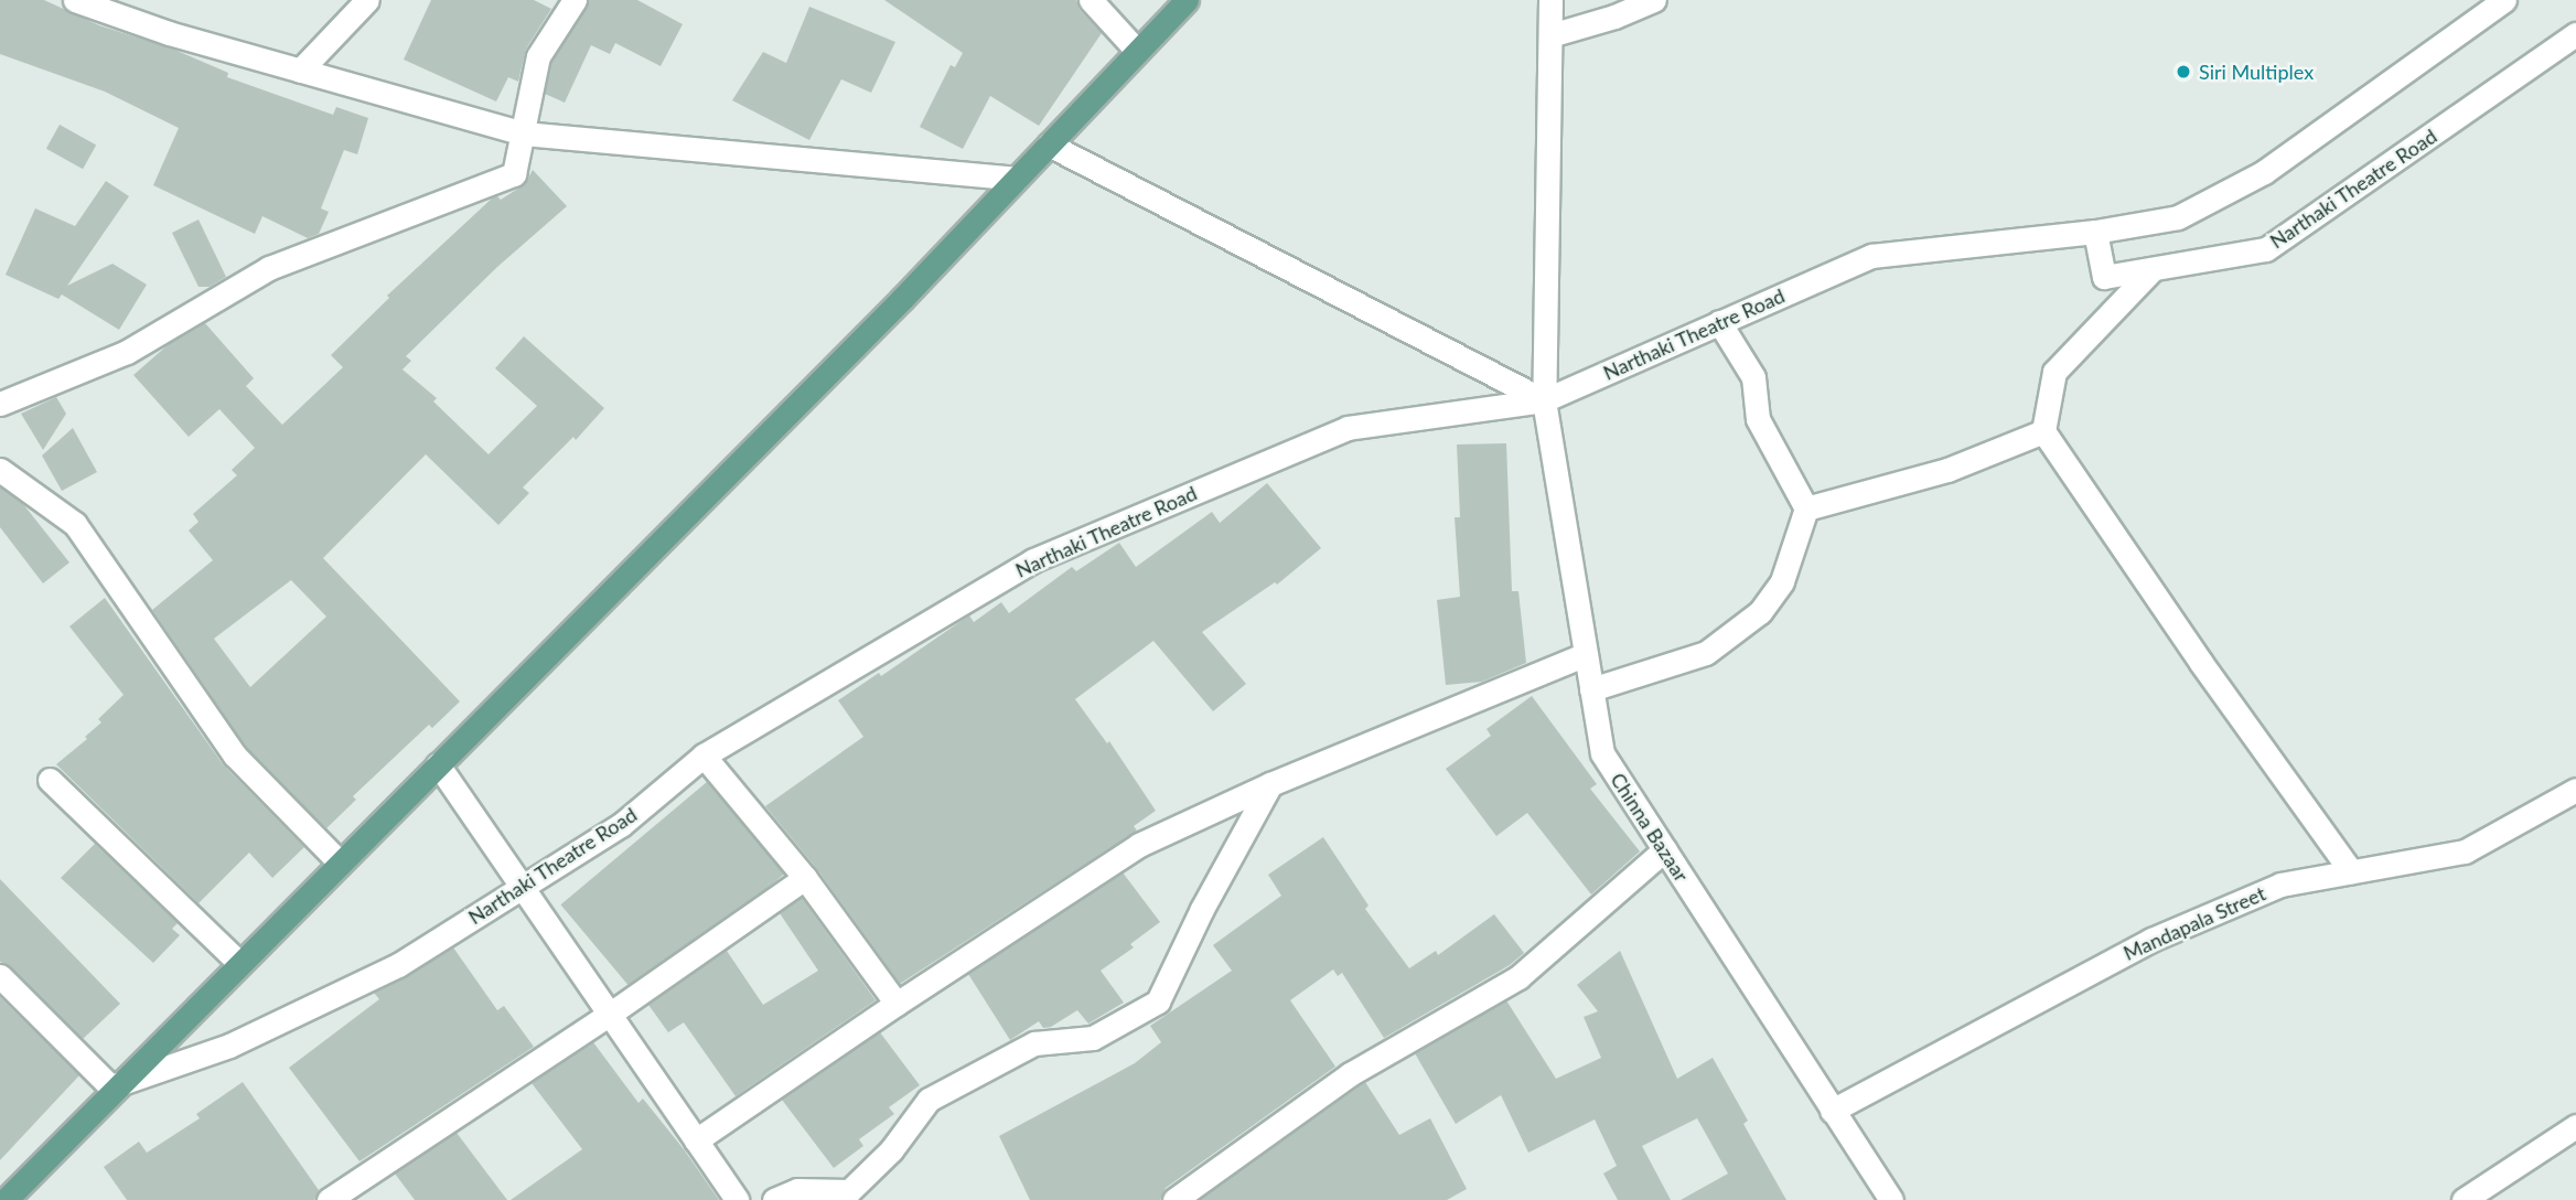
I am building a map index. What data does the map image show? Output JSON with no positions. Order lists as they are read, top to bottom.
{
  "streets": {
    "street": ["Narthaki Theatre Road", "Chinna Bazaar", "Mandapala Street"]
  },
  "crossings": [
    ["Narthaki Theatre Road", "Chinna Bazaar"],
    ["Chinna Bazaar", "Mandapala Street"]
  ],
  "places": ["Siri Multiplex"]
}
